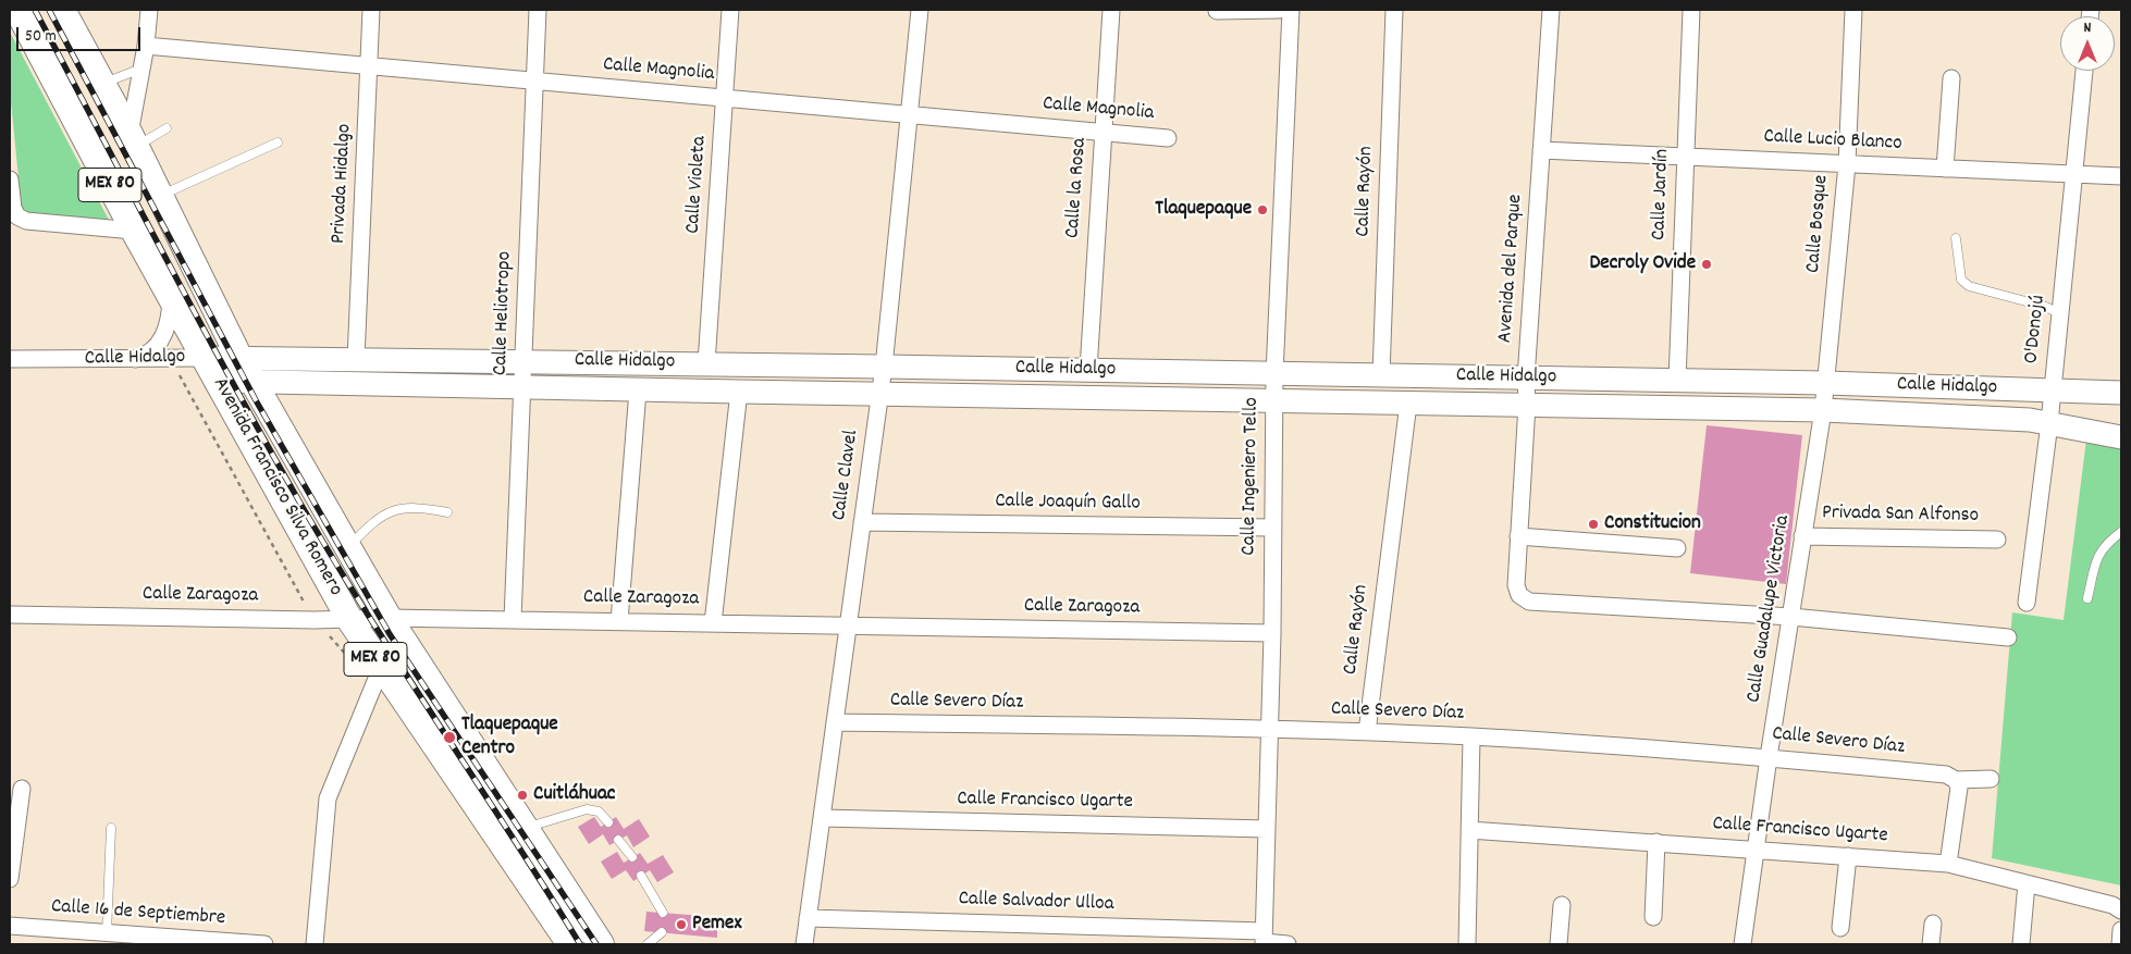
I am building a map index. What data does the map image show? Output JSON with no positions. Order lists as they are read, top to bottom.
{
  "streets": {
    "main road": ["MEX 80", "Avenida Francisco Silva Romero"],
    "street": [
      "Calle Magnolia",
      "Calle Lucio Blanco",
      "Privada Hidalgo",
      "Calle Violeta",
      "Calle la Rosa",
      "Calle Rayón",
      "Calle Jardín",
      "Calle Bosque",
      "Avenida del Parque",
      "Calle Heliotropo",
      "O'Donojú",
      "Calle Hidalgo",
      "Calle Clavel",
      "Calle Ingeniero Tello",
      "Calle Joaquín Gallo",
      "Privada San Alfonso",
      "Calle Zaragoza",
      "Calle Guadalupe Victoria",
      "Calle Severo Díaz",
      "Calle Francisco Ugarte",
      "Calle Salvador Ulloa",
      "Calle 16 de Septiembre"
    ]
  },
  "crossings": [
    ["Calle Magnolia", "Privada Hidalgo"],
    ["Calle Magnolia", "Calle Violeta"],
    ["Calle Magnolia", "Calle la Rosa"],
    ["Calle Magnolia", "Calle Heliotropo"],
    ["Calle Magnolia", "Calle Clavel"],
    ["Calle Lucio Blanco", "Calle Jardín"],
    ["Calle Lucio Blanco", "Calle Bosque"],
    ["Calle Lucio Blanco", "Avenida del Parque"],
    ["Calle Lucio Blanco", "O'Donojú"],
    ["Privada Hidalgo", "Calle Hidalgo"],
    ["Calle Violeta", "Calle Hidalgo"],
    ["Calle la Rosa", "Calle Hidalgo"],
    ["Calle Rayón", "Calle Hidalgo"],
    ["Calle Rayón", "Calle Severo Díaz"],
    ["Calle Jardín", "Calle Hidalgo"],
    ["Calle Bosque", "Calle Hidalgo"],
    ["Calle Bosque", "Calle Guadalupe Victoria"],
    ["Avenida del Parque", "Calle Hidalgo"],
    ["Avenida del Parque", "Calle Guadalupe Victoria"],
    ["Calle Heliotropo", "Calle Hidalgo"],
    ["Calle Heliotropo", "Calle Zaragoza"],
    ["O'Donojú", "Calle Hidalgo"],
    ["Calle Hidalgo", "Calle Clavel"],
    ["Calle Hidalgo", "Calle Ingeniero Tello"],
    ["Calle Hidalgo", "Avenida Francisco Silva Romero"],
    ["Calle Hidalgo", "Calle Guadalupe Victoria"],
    ["Calle Clavel", "Calle Joaquín Gallo"],
    ["Calle Clavel", "Calle Zaragoza"],
    ["Calle Clavel", "Calle Severo Díaz"],
    ["Calle Clavel", "Calle Francisco Ugarte"],
    ["Calle Clavel", "Calle Salvador Ulloa"],
    ["Calle Ingeniero Tello", "Calle Joaquín Gallo"],
    ["Calle Ingeniero Tello", "Calle Zaragoza"],
    ["Calle Ingeniero Tello", "Calle Severo Díaz"],
    ["Calle Ingeniero Tello", "Calle Francisco Ugarte"],
    ["Calle Ingeniero Tello", "Calle Salvador Ulloa"],
    ["Avenida Francisco Silva Romero", "Calle Zaragoza"],
    ["Privada San Alfonso", "Calle Guadalupe Victoria"],
    ["Calle Guadalupe Victoria", "Calle Severo Díaz"],
    ["Calle Guadalupe Victoria", "Calle Francisco Ugarte"]
  ],
  "places": [
    "Tlaquepaque",
    "Decroly Ovide",
    "Constitucion",
    "Tlaquepaque Centro",
    "Cuitláhuac",
    "Pemex"
  ],
  "scale_bar": "50 m",
  "north": "top"
}
